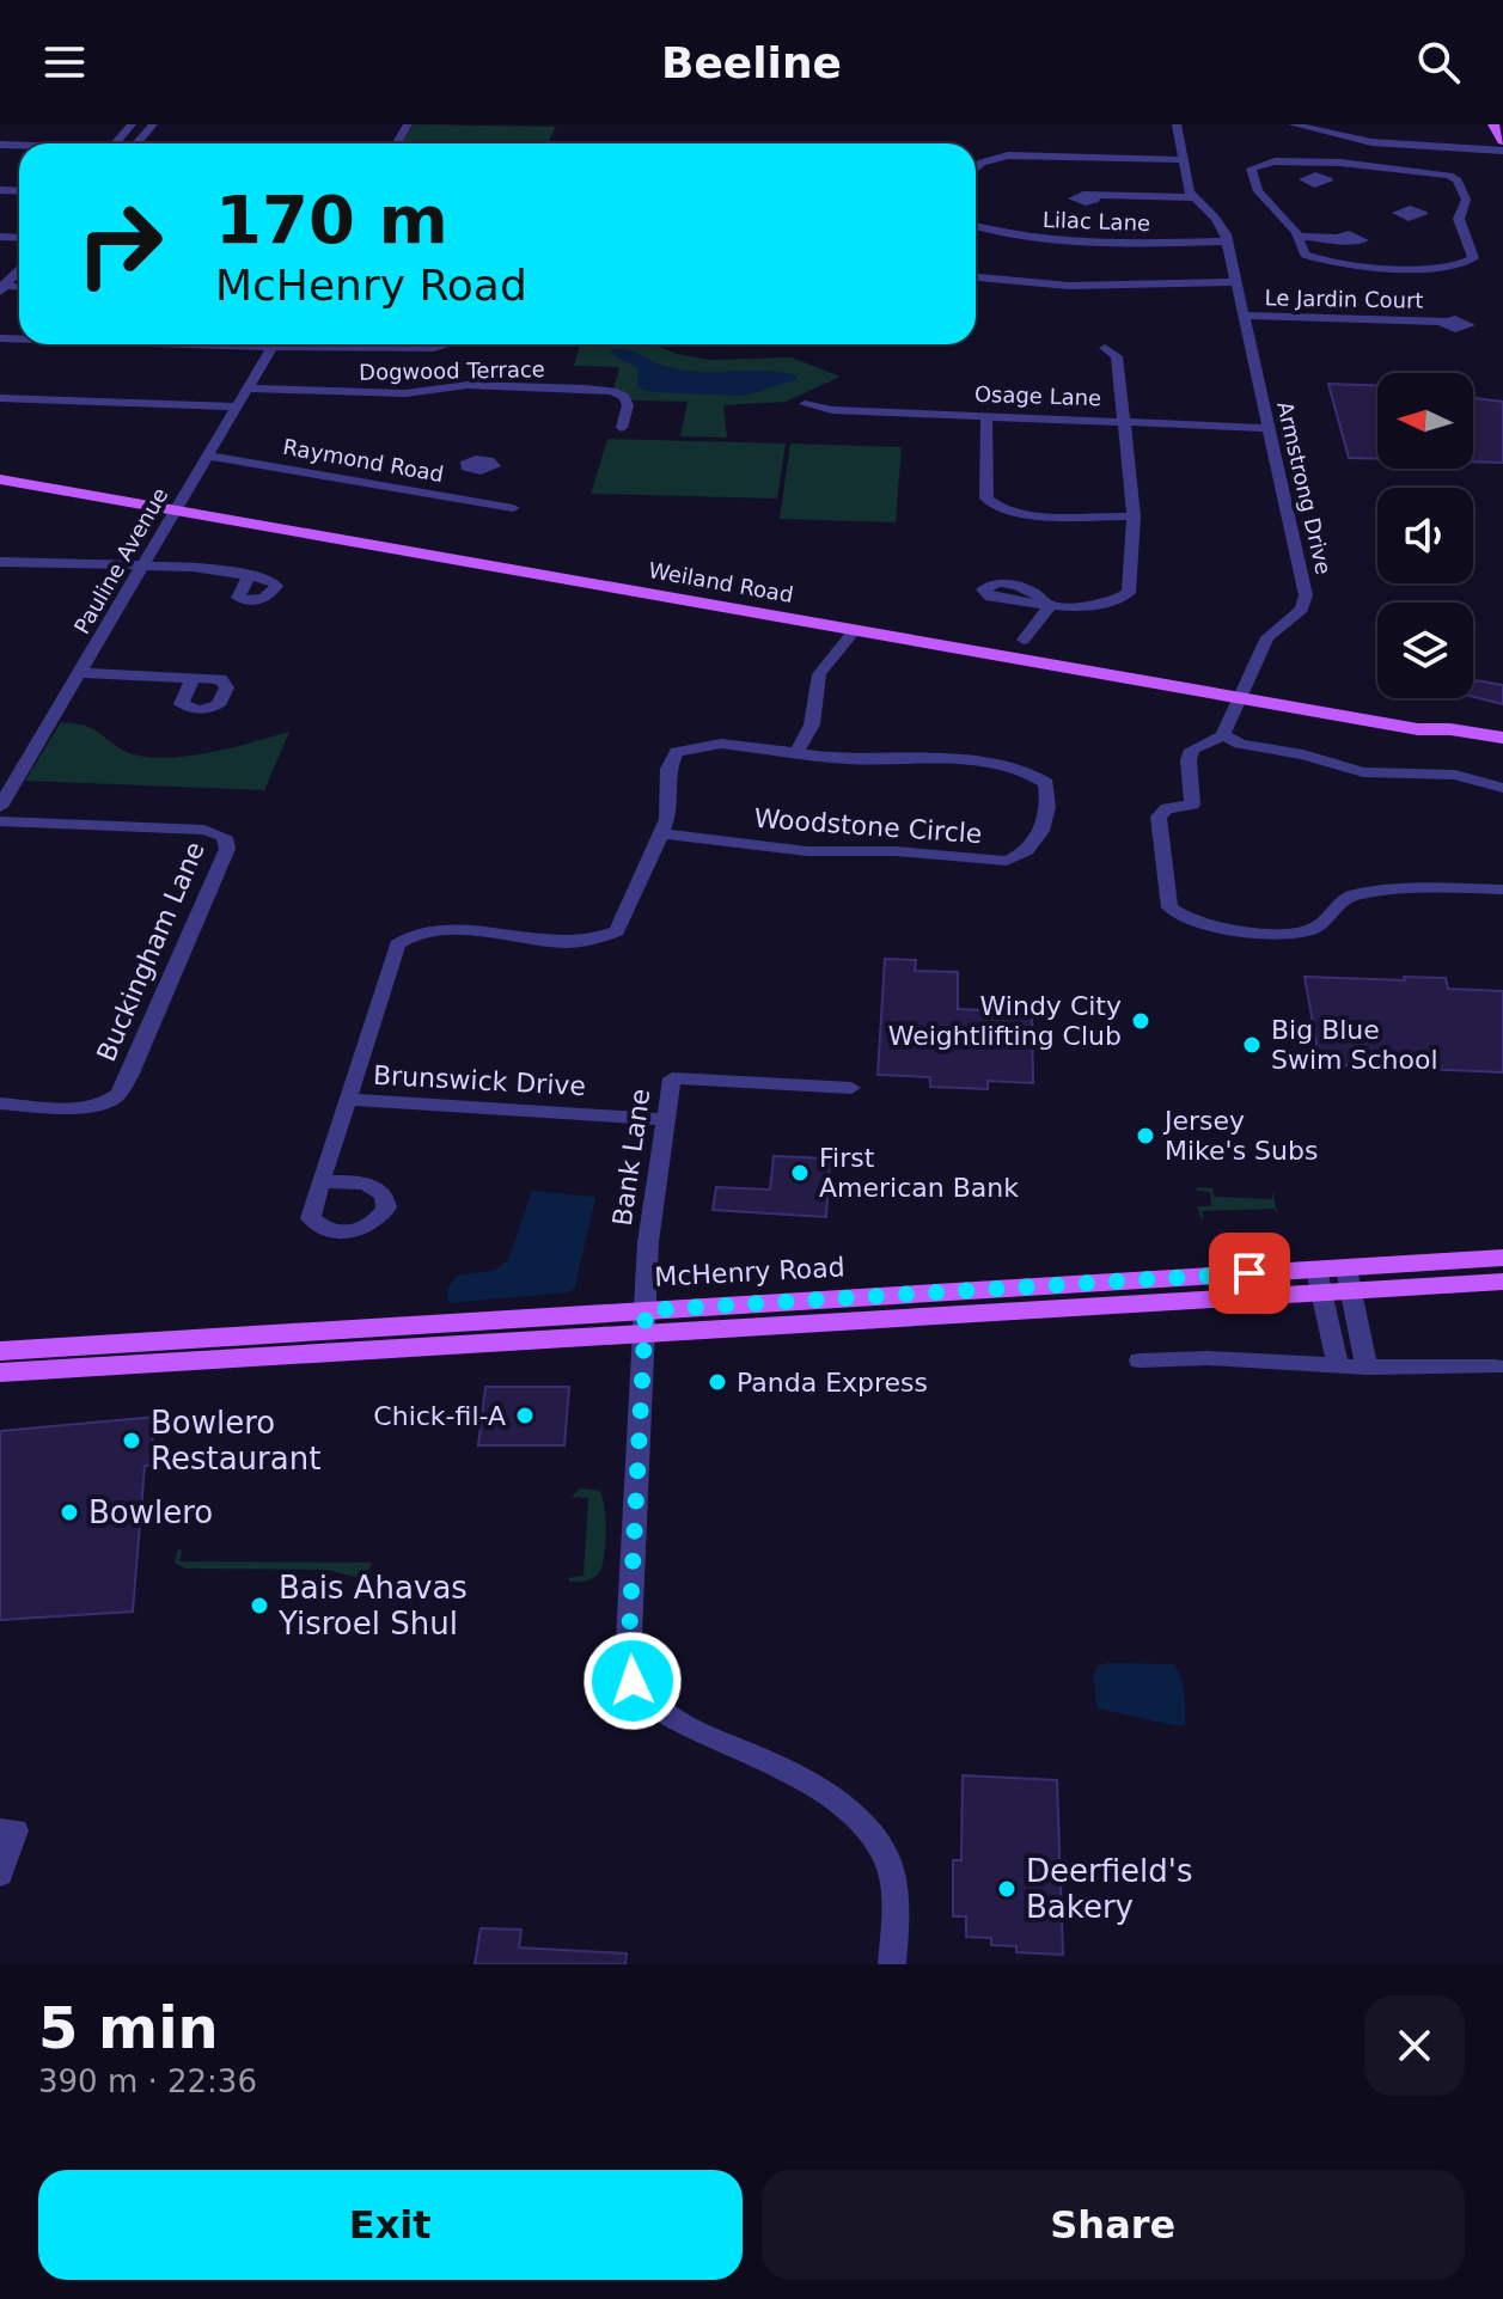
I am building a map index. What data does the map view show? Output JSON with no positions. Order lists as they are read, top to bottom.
{
  "streets": {
    "main road": ["Weiland Road", "McHenry Road"],
    "street": [
      "Lilac Lane",
      "Le Jardin Court",
      "Dogwood Terrace",
      "Osage Lane",
      "Raymond Road",
      "Armstrong Drive",
      "Pauline Avenue",
      "Woodstone Circle",
      "Buckingham Lane",
      "Brunswick Drive",
      "Bank Lane"
    ]
  },
  "crossings": [
    ["Lilac Lane", "Armstrong Drive"],
    ["Le Jardin Court", "Armstrong Drive"],
    ["Dogwood Terrace", "Pauline Avenue"],
    ["Osage Lane", "Armstrong Drive"],
    ["Raymond Road", "Pauline Avenue"],
    ["Armstrong Drive", "Weiland Road"],
    ["Pauline Avenue", "Weiland Road"],
    ["Brunswick Drive", "Bank Lane"],
    ["Bank Lane", "McHenry Road"]
  ],
  "places": [
    "Windy City Weightlifting Club",
    "Big Blue Swim School",
    "Jersey Mike's Subs",
    "First American Bank",
    "Panda Express",
    "Chick-fil-A",
    "Bowlero Restaurant",
    "Bowlero",
    "Bais Ahavas Yisroel Shul",
    "Deerfield's Bakery"
  ],
  "north": "left",
  "page": {
    "header": "Beeline",
    "turn": ["170 m", "McHenry Road"],
    "heading": ["5 min", "390 m · 22:36"],
    "buttons": ["Exit", "Share"]
  }
}
